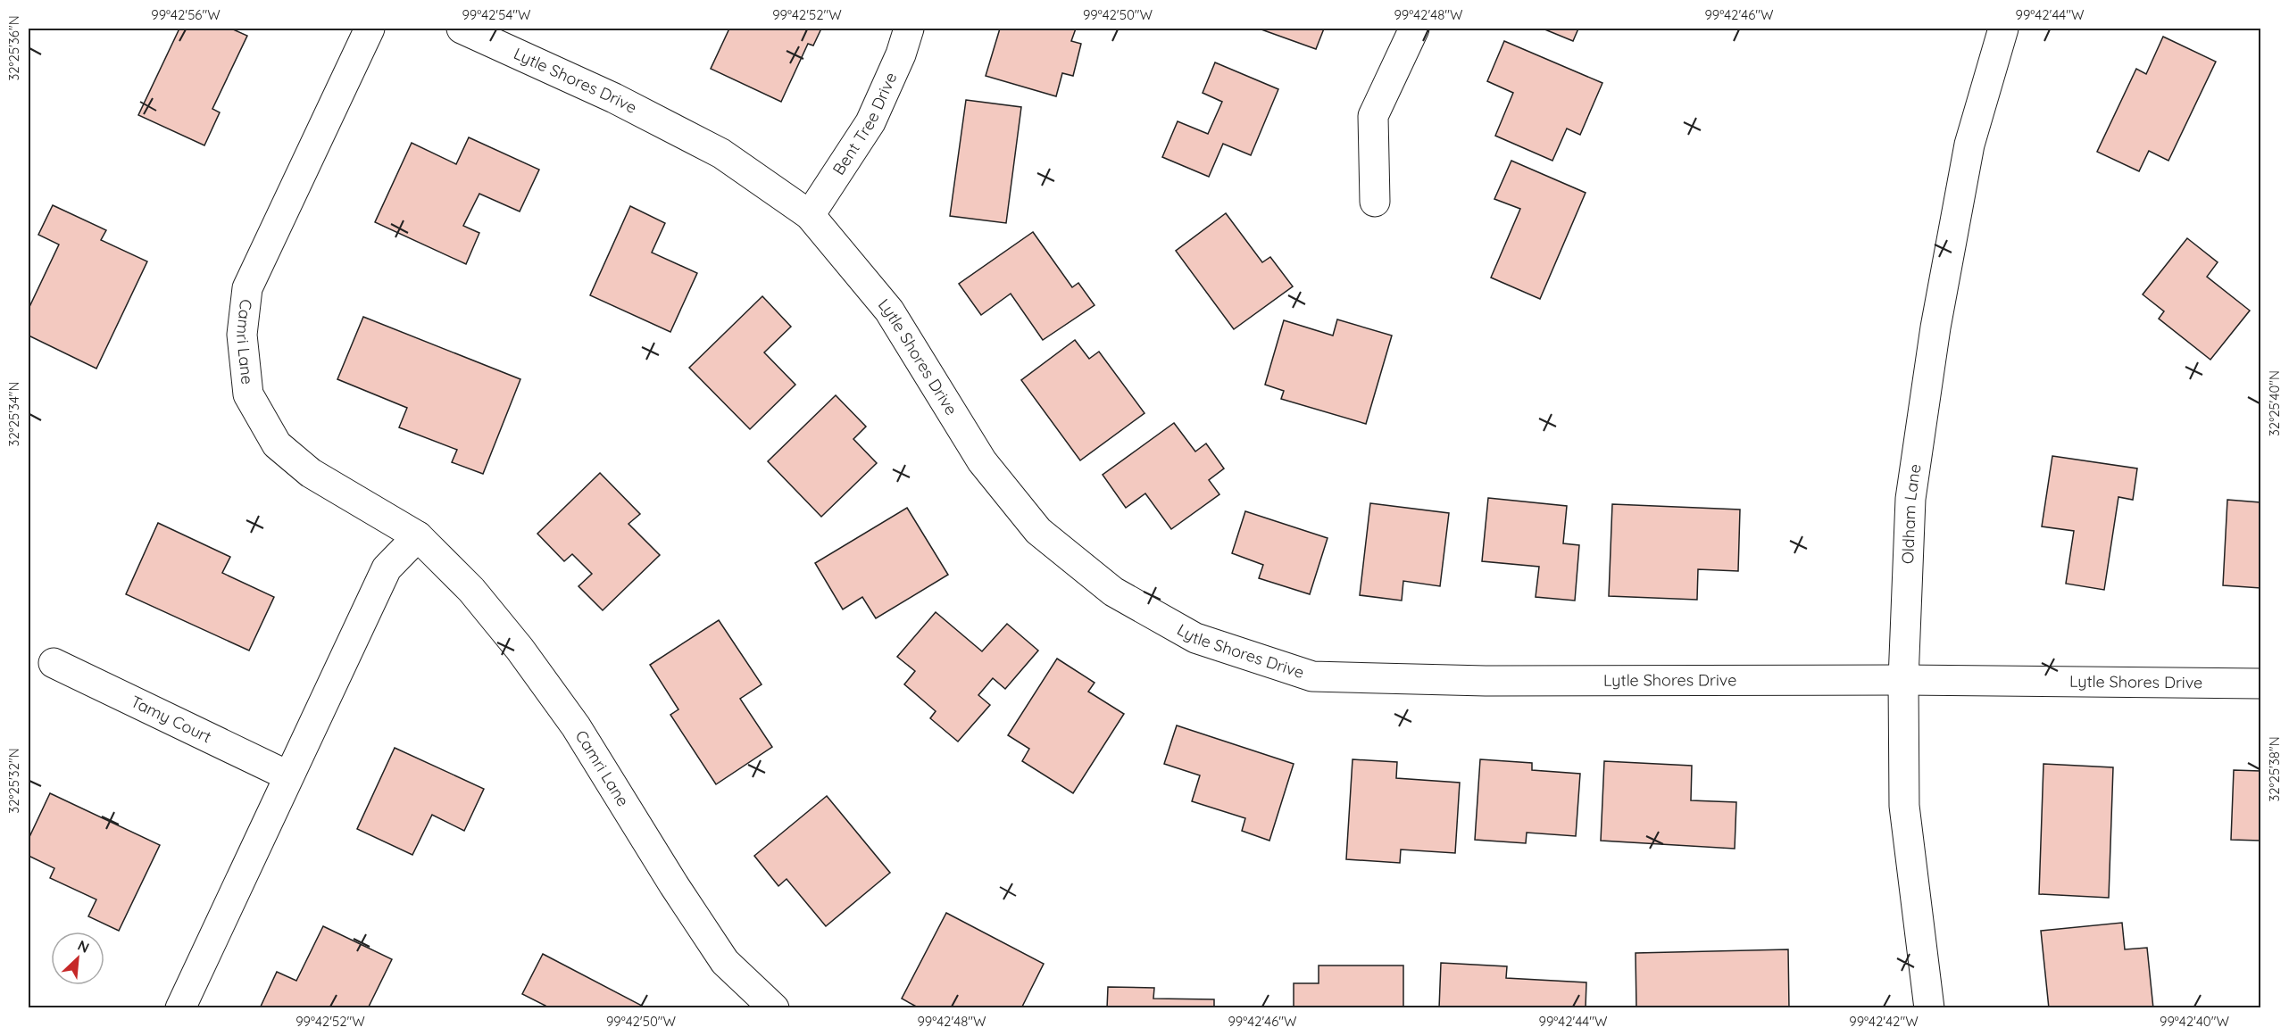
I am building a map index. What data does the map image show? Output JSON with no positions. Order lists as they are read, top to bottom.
{
  "streets": {
    "street": [
      "Lytle Shores Drive",
      "Bent Tree Drive",
      "Camri Lane",
      "Oldham Lane",
      "Tamy Court"
    ]
  },
  "crossings": [
    ["Lytle Shores Drive", "Bent Tree Drive"],
    ["Lytle Shores Drive", "Oldham Lane"]
  ],
  "north": "top right",
  "coordinates": [
    "99°42'56\"W",
    "99°42'54\"W",
    "99°42'52\"W",
    "99°42'50\"W",
    "99°42'48\"W",
    "99°42'46\"W",
    "99°42'44\"W",
    "32°25'36\"N",
    "32°25'40\"N",
    "32°25'34\"N",
    "32°25'38\"N",
    "32°25'32\"N",
    "99°42'42\"W",
    "99°42'40\"W"
  ]
}
